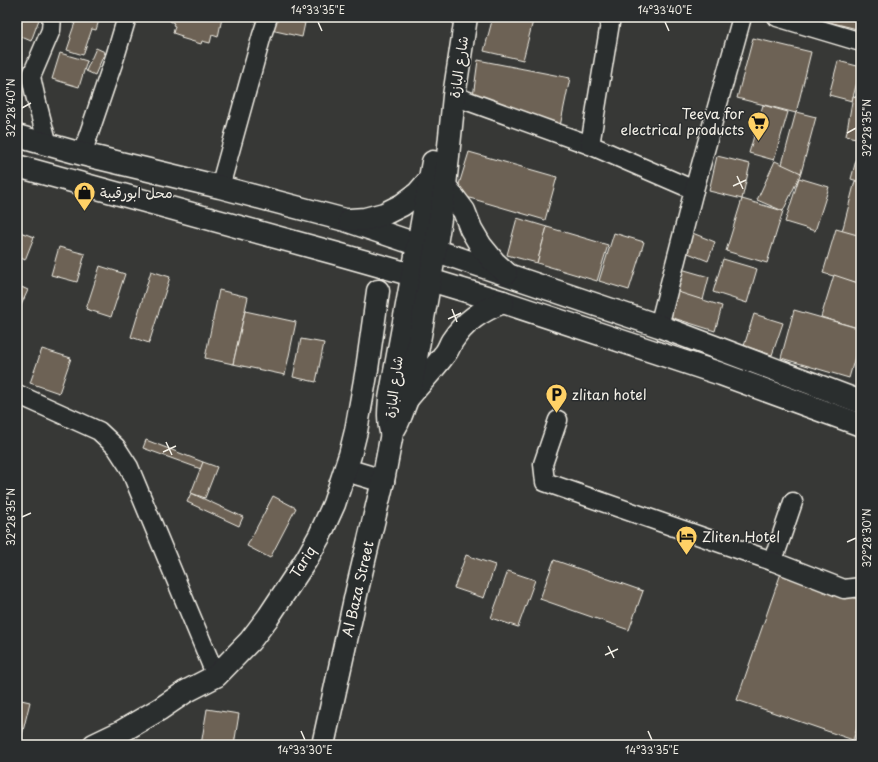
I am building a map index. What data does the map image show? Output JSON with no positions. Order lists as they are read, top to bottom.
{
  "streets": {
    "main road": ["شارع البازة", "Tariq", "Al Baza Street"]
  },
  "crossings": [
    ["شارع البازة", "Al Baza Street"]
  ],
  "places": {
    "supermarket": ["Teeva for electrical products"],
    "shop": ["محل ابورقيبة"],
    "parking": ["zlitan hotel"],
    "hotel": ["Zliten Hotel"]
  },
  "coordinates": [
    "14°33'35\"E",
    "14°33'40\"E",
    "32°28'40\"N",
    "32°28'35\"N",
    "32°28'30\"N",
    "14°33'30\"E"
  ]
}
